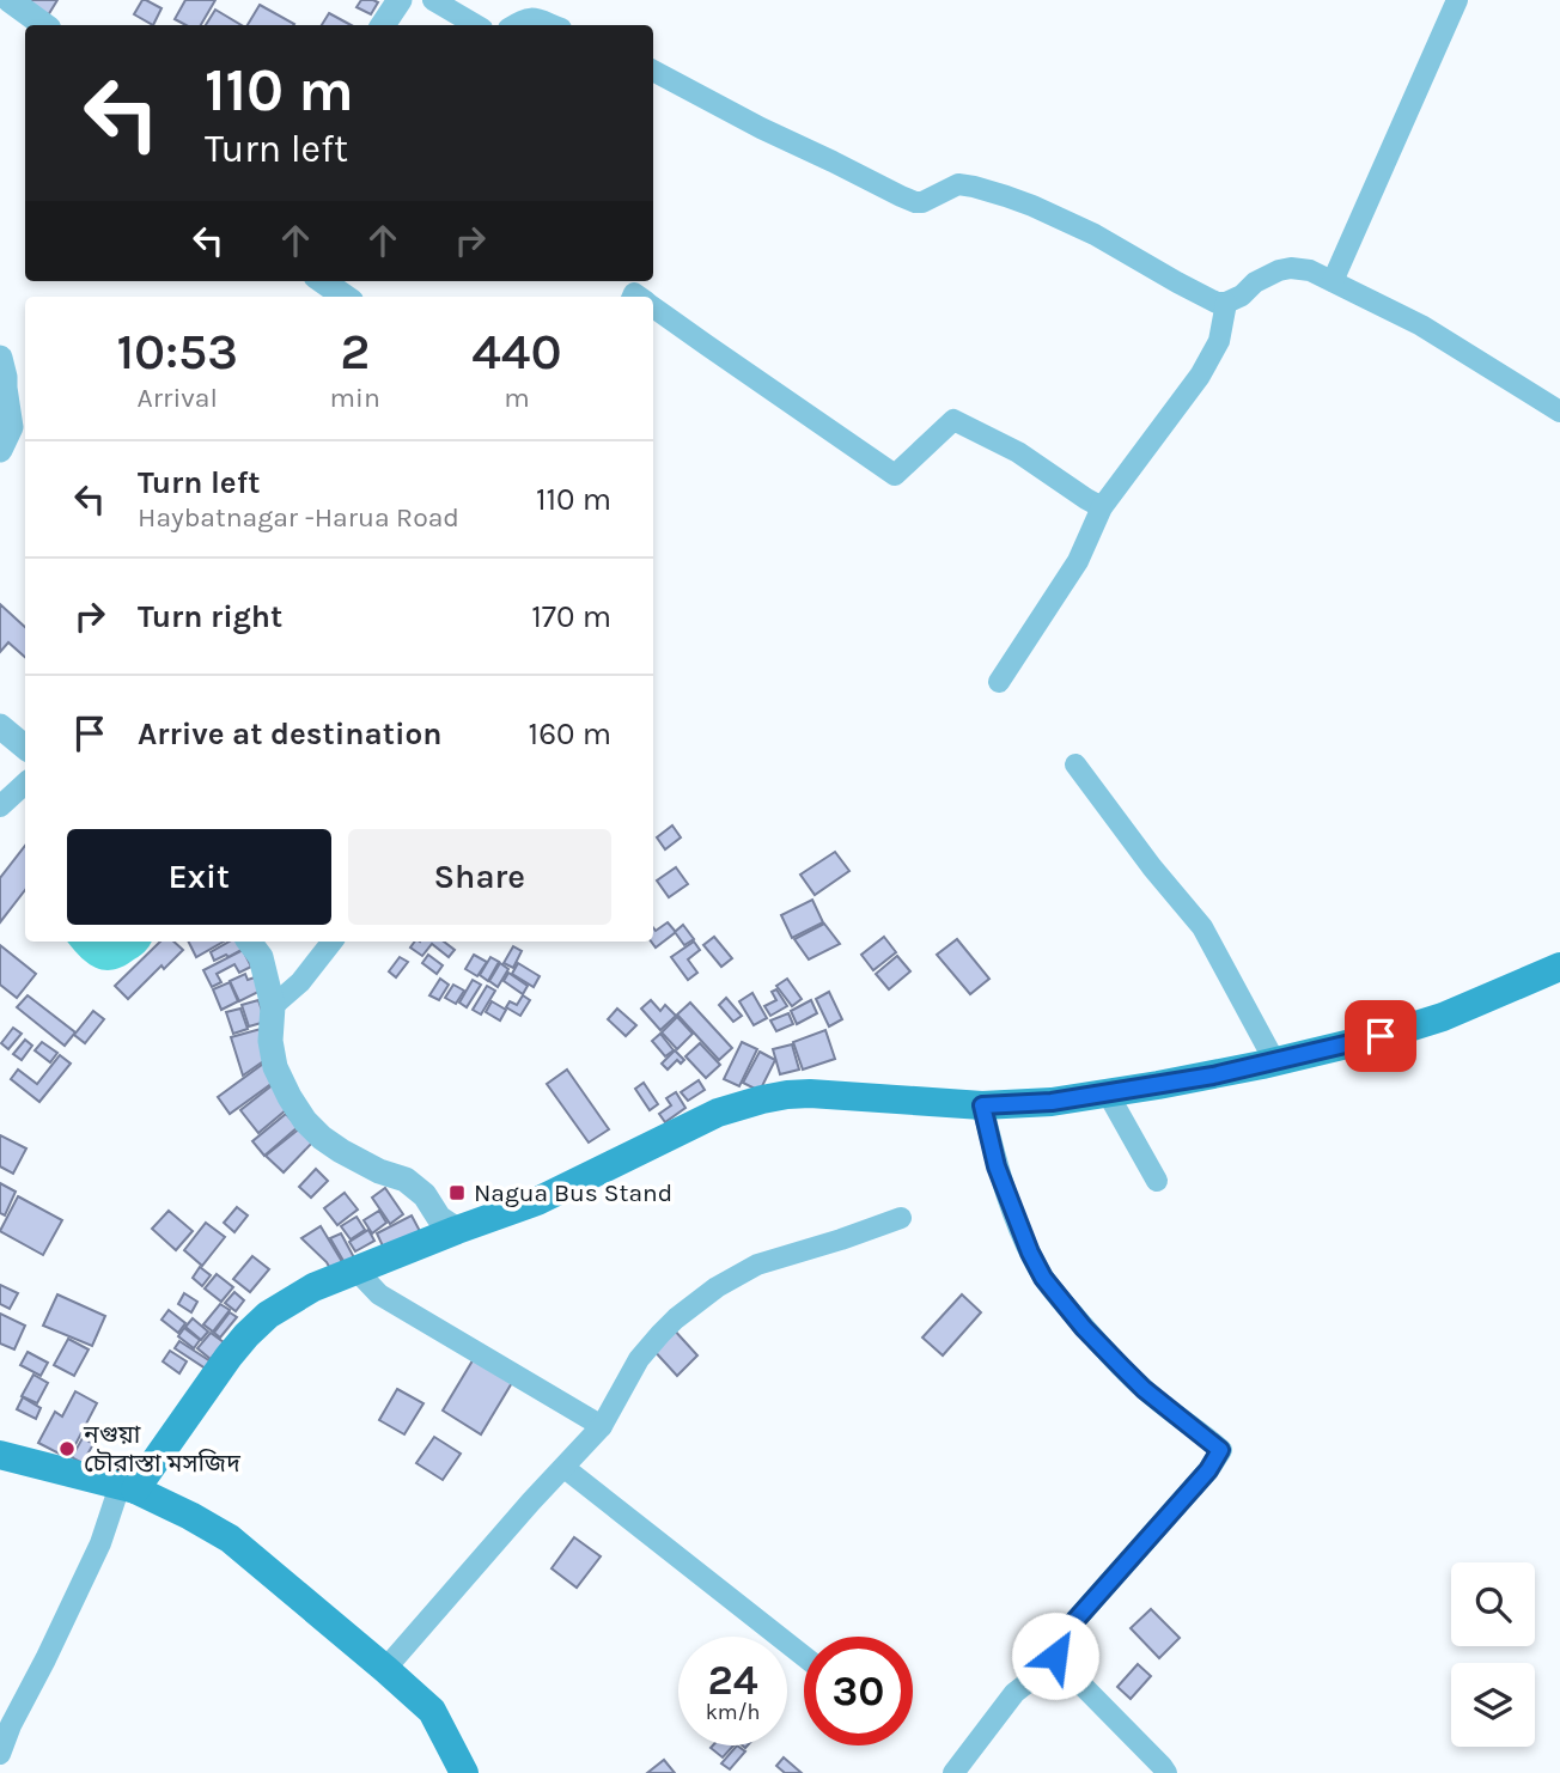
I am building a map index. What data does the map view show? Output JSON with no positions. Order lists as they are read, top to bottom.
{
  "places": {
    "transit": ["Nagua Bus Stand"],
    "other": ["নগুয়া চৌরাস্তা মসজিদ"]
  },
  "page": {
    "turn": ["110 m", "Turn left"],
    "eta": [
      "10:53",
      "Arrival",
      "2",
      "min",
      "440",
      "m"
    ],
    "list": [
      {
        "name": "Turn left",
        "note": "Haybatnagar -Harua Road",
        "value": "110 m"
      },
      {
        "name": "Turn right",
        "value": "170 m"
      },
      {
        "name": "Arrive at destination",
        "value": "160 m"
      }
    ],
    "buttons": ["Exit", "Share"],
    "speed": "24 km/h",
    "limit": "30"
  }
}
